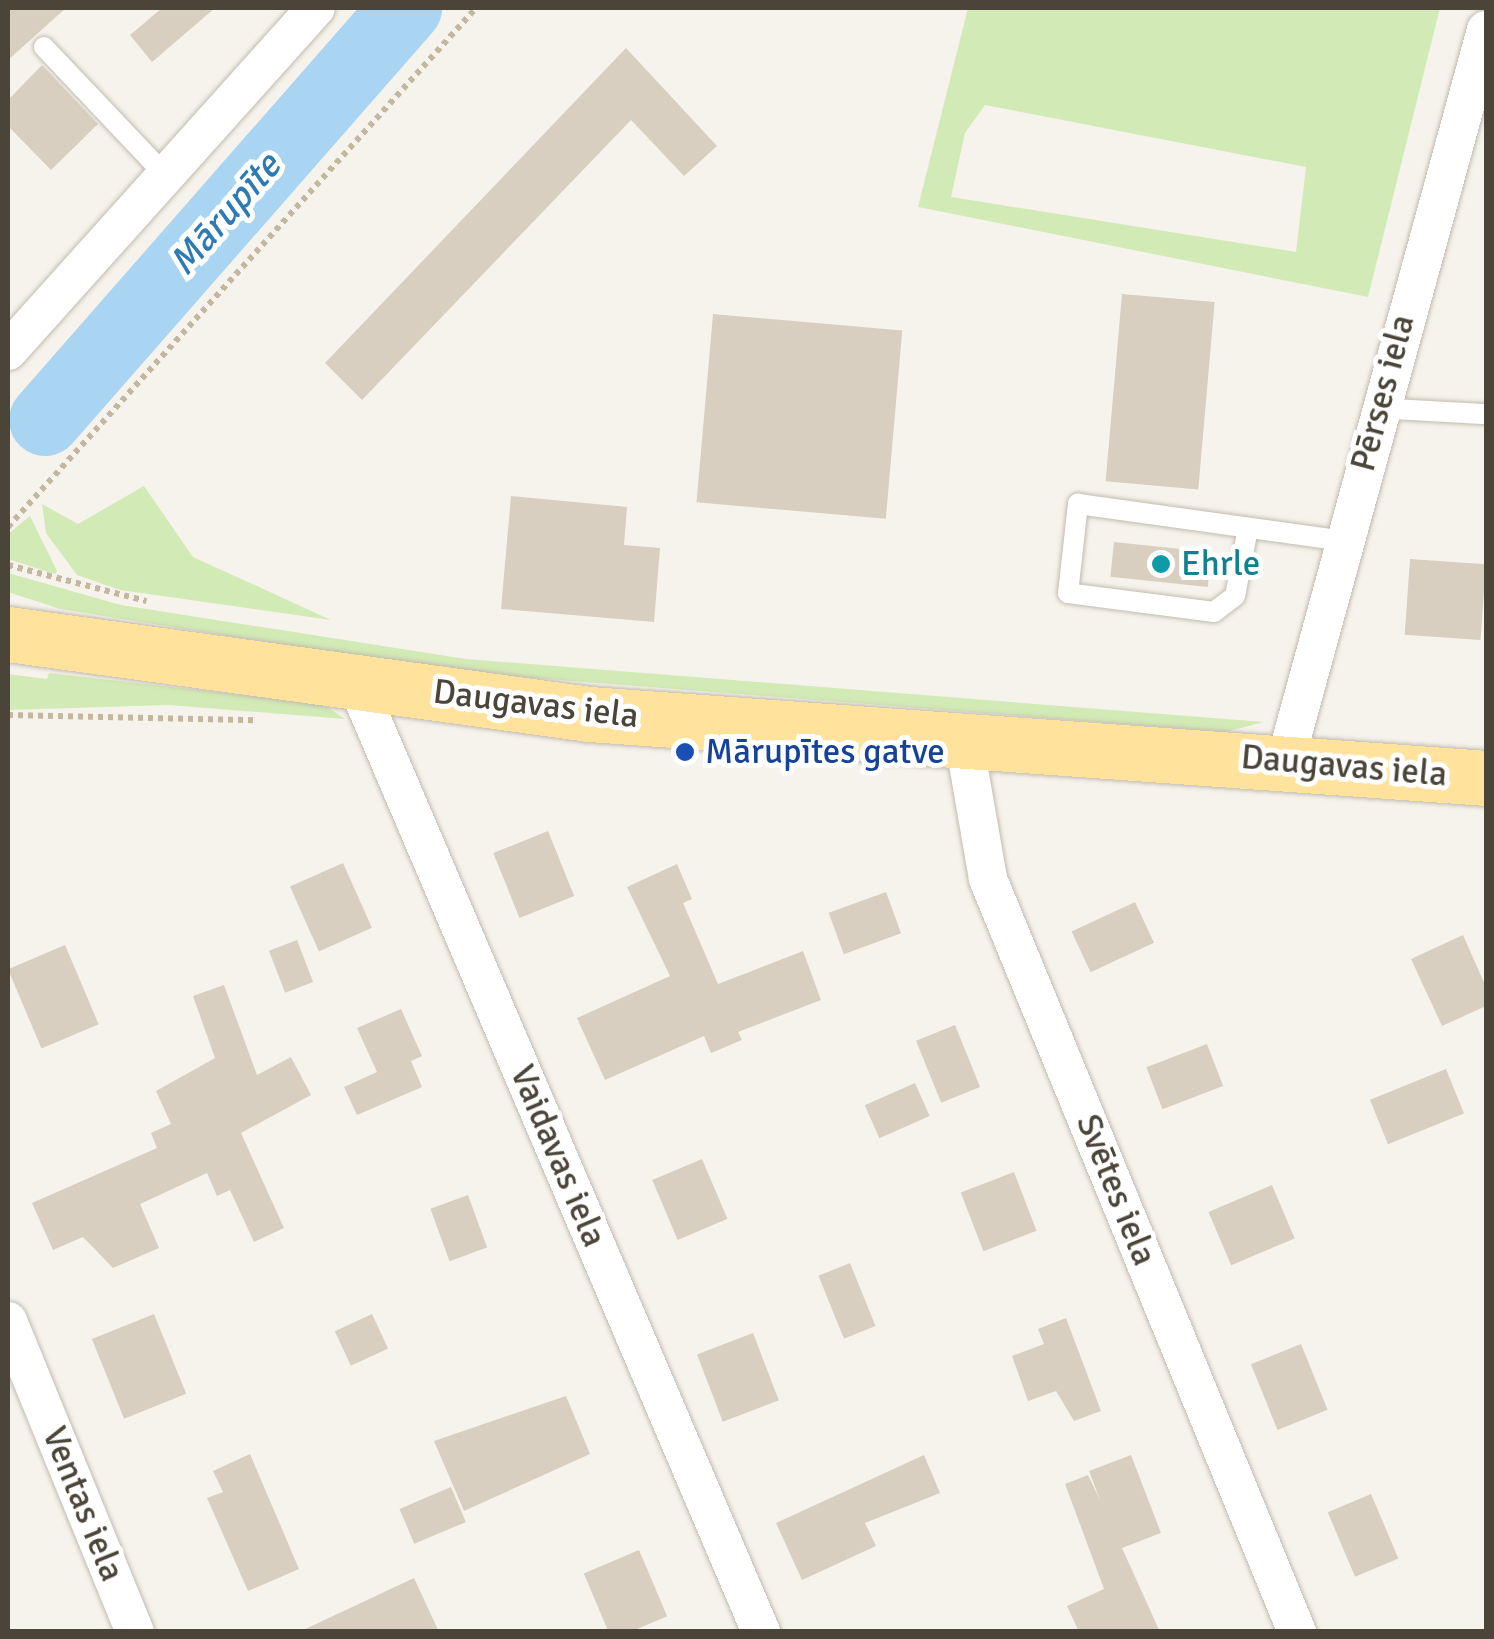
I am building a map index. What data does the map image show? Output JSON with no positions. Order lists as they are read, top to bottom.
{
  "streets": {
    "main road": ["Daugavas iela"],
    "street": [
      "Pērses iela",
      "Vaidavas iela",
      "Svētes iela",
      "Ventas iela"
    ]
  },
  "crossings": [
    ["Pērses iela", "Daugavas iela"],
    ["Daugavas iela", "Vaidavas iela"],
    ["Daugavas iela", "Svētes iela"]
  ],
  "water": ["Mārupīte"],
  "places": ["Ehrle", "Mārupītes gatve"]
}
